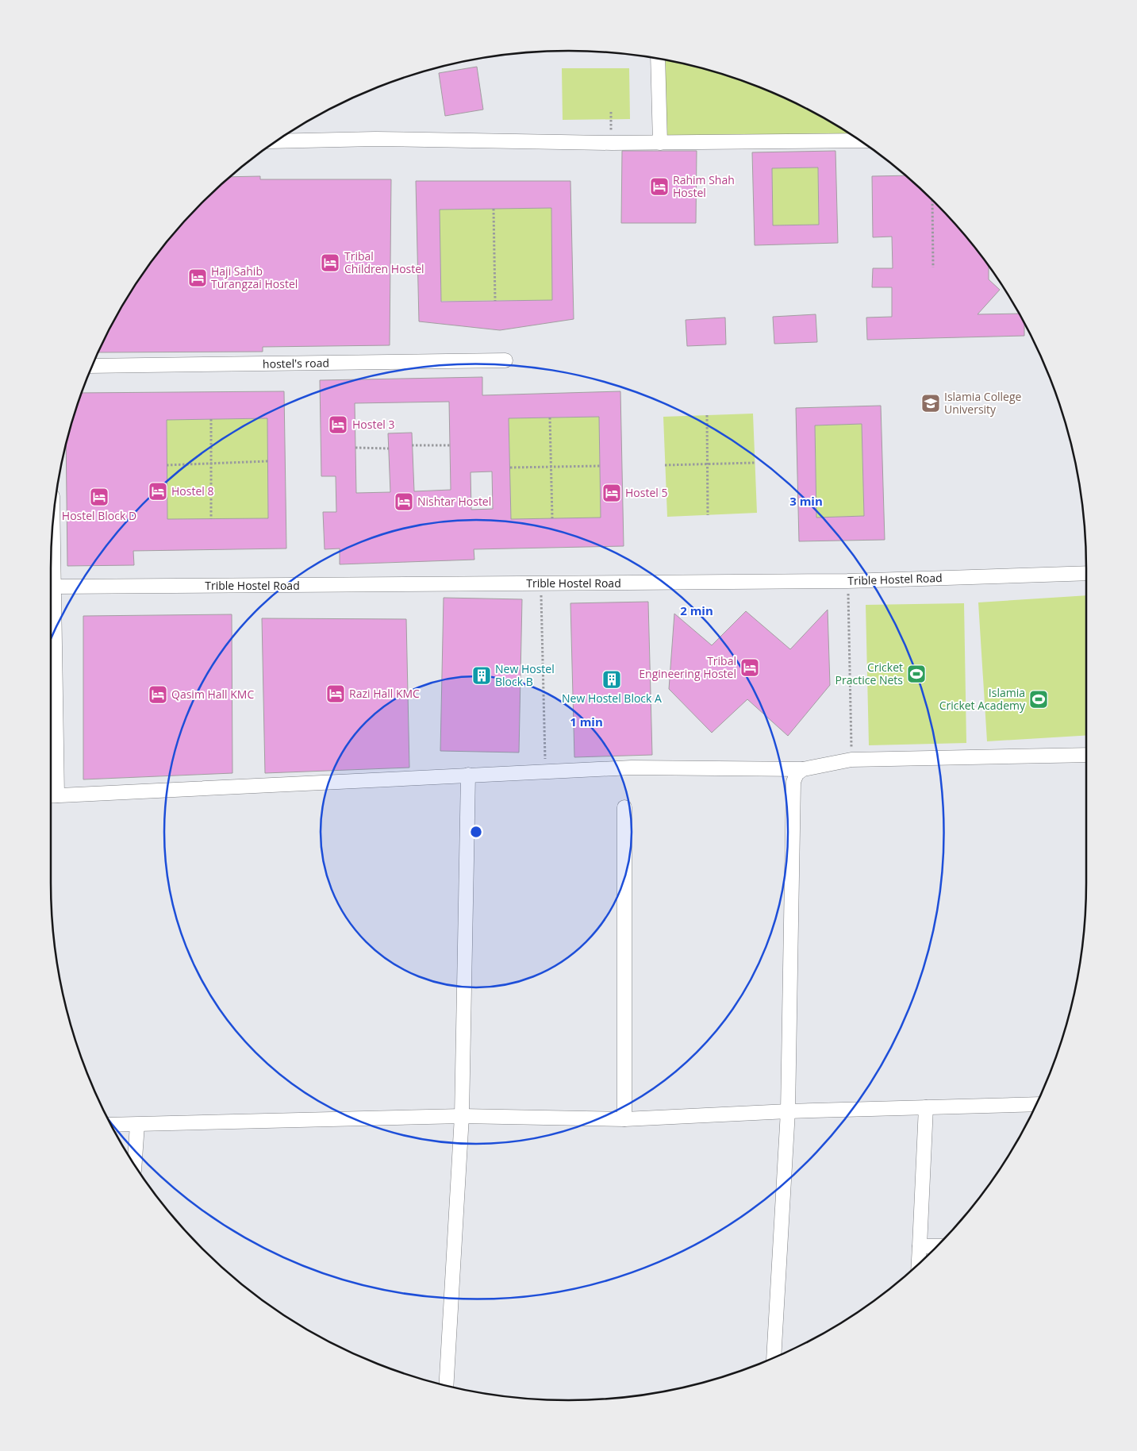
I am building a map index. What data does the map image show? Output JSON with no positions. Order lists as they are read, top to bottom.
{
  "streets": {
    "street": ["hostel's road", "Trible Hostel Road"]
  },
  "places": {
    "hotel": [
      "Rahim Shah Hostel",
      "Tribal Children Hostel",
      "Haji Sahib Turangzai Hostel",
      "Hostel 3",
      "Hostel 8",
      "Hostel 5",
      "Hostel Block D",
      "Nishtar Hostel",
      "Tribal Engineering Hostel",
      "Razi Hall KMC",
      "Qasim Hall KMC"
    ],
    "school or university": ["Islamia College University"],
    "sports": ["Cricket Practice Nets", "Islamia Cricket Academy"],
    "building": ["New Hostel Block B", "New Hostel Block A"]
  },
  "rings": ["3 min", "2 min", "1 min"]
}
